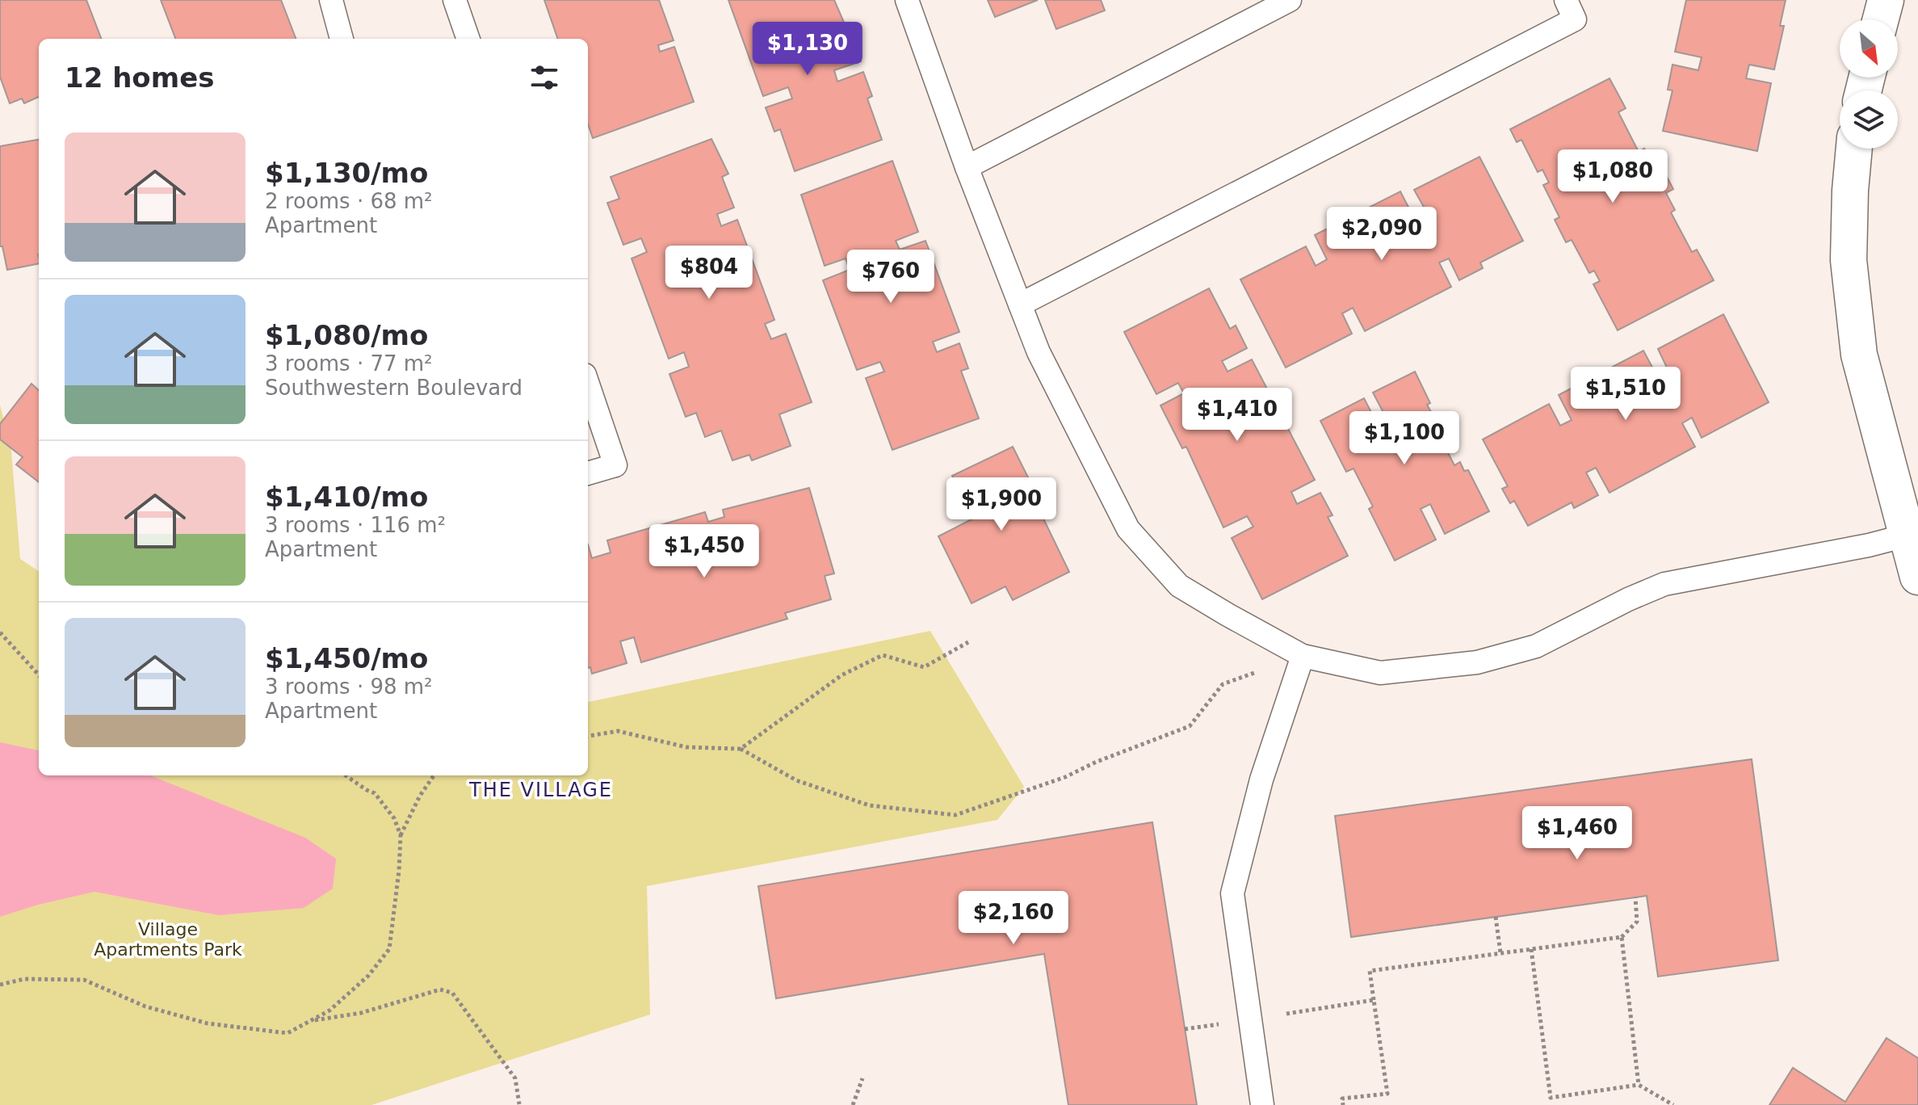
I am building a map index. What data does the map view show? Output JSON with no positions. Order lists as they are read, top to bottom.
{
  "districts": ["THE VILLAGE"],
  "parks": ["Village Apartments Park"],
  "north": "bottom right",
  "page": {
    "price": [
      "$1,130",
      "$1,080",
      "$2,090",
      "$804",
      "$760",
      "$1,510",
      "$1,410",
      "$1,100",
      "$1,900",
      "$1,450",
      "$1,460",
      "$2,160"
    ],
    "heading": "12 homes",
    "list": [
      {
        "name": "$1,130/mo",
        "note": "2 rooms · 68 m² · Apartment"
      },
      {
        "name": "$1,080/mo",
        "note": "3 rooms · 77 m² · Southwestern Boulevard"
      },
      {
        "name": "$1,410/mo",
        "note": "3 rooms · 116 m² · Apartment"
      },
      {
        "name": "$1,450/mo",
        "note": "3 rooms · 98 m² · Apartment"
      }
    ]
  }
}
